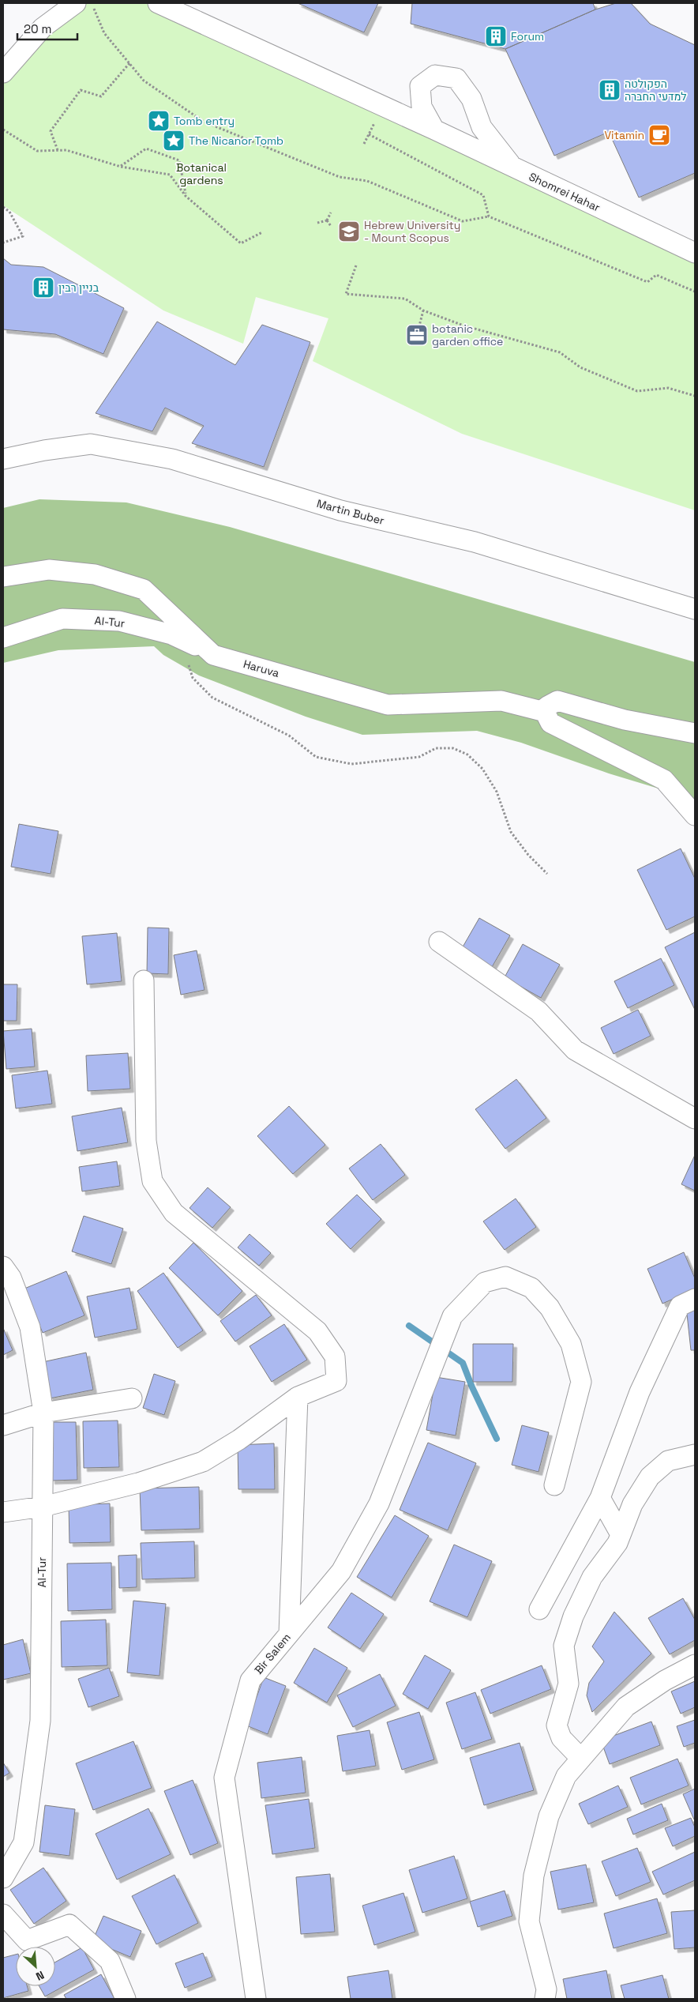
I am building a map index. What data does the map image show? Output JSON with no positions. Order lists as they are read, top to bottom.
{
  "streets": {
    "street": [
      "Shomrei Hahar",
      "Martin Buber",
      "Al-Tur",
      "Haruva",
      "Bir Salem"
    ]
  },
  "crossings": [
    ["Al-Tur", "Haruva"]
  ],
  "parks": ["Botanical gardens"],
  "places": {
    "building": ["Forum", "הפקולטה למדעי החברה", "בניין רבין"],
    "place": ["Tomb entry", "The Nicanor Tomb"],
    "cafe": ["Vitamin"],
    "school or university": ["Hebrew University - Mount Scopus"],
    "office": ["botanic garden office"]
  },
  "scale_bar": "20 m",
  "north": "bottom right"
}
